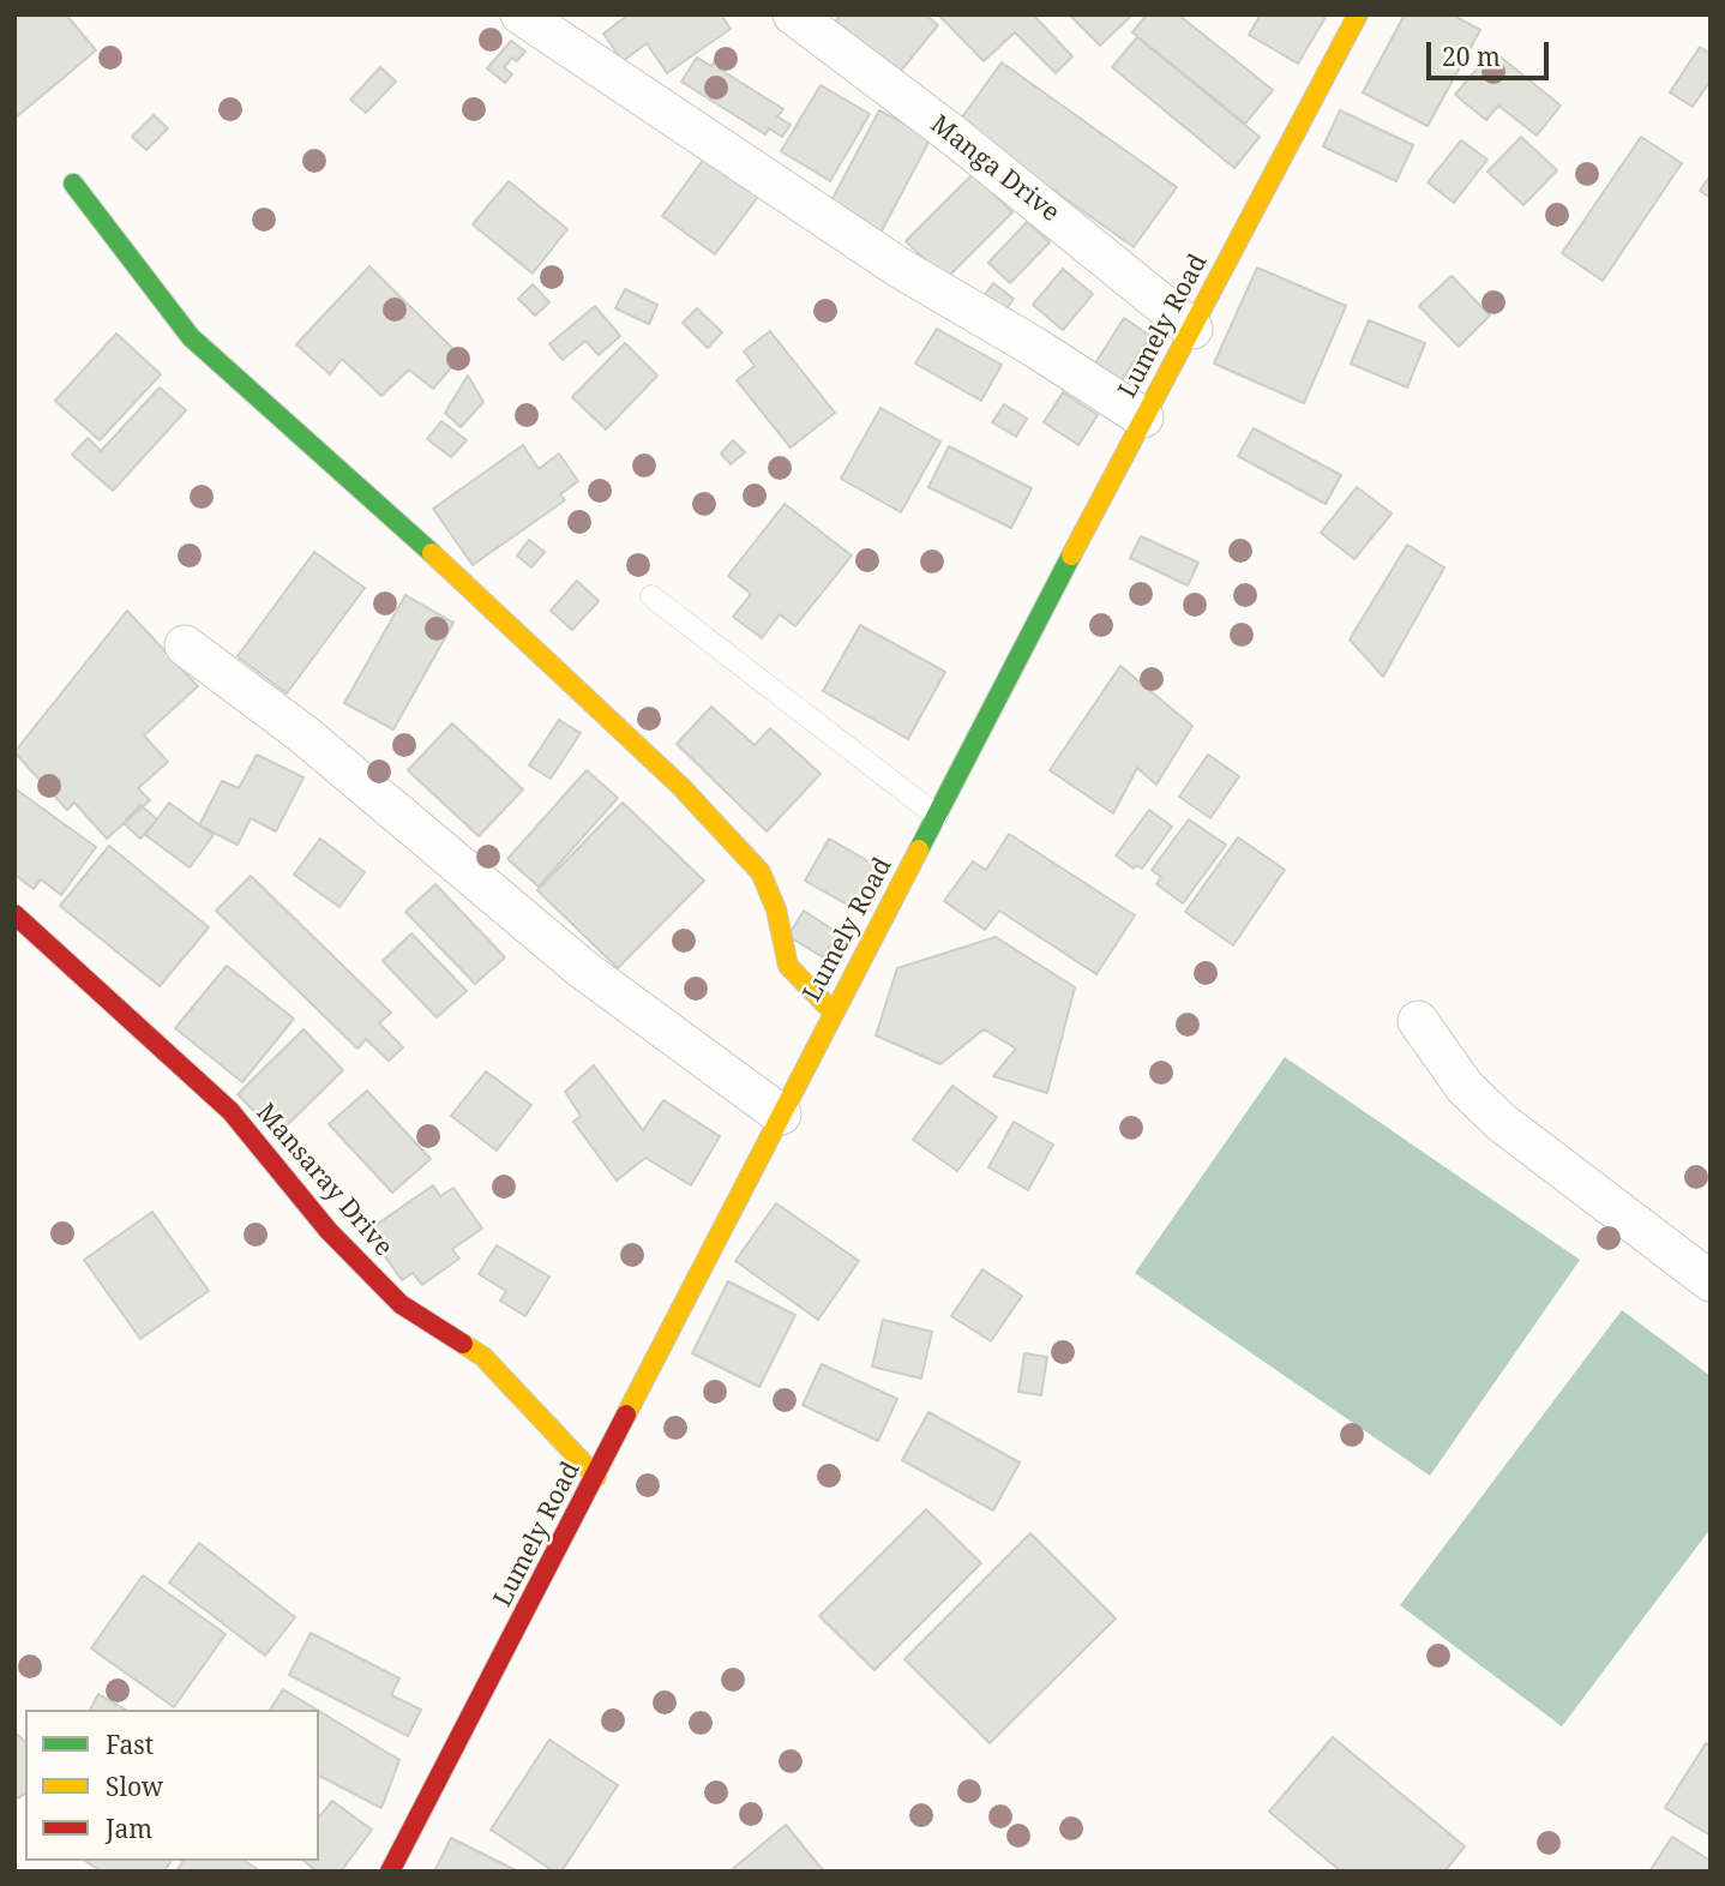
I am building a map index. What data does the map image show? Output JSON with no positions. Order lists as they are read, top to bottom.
{
  "streets": {
    "street": ["Manga Drive", "Lumely Road", "Mansaray Drive"]
  },
  "crossings": [
    ["Manga Drive", "Lumely Road"],
    ["Lumely Road", "Mansaray Drive"]
  ],
  "legend": ["Fast", "Slow", "Jam"],
  "scale_bar": "20 m"
}
